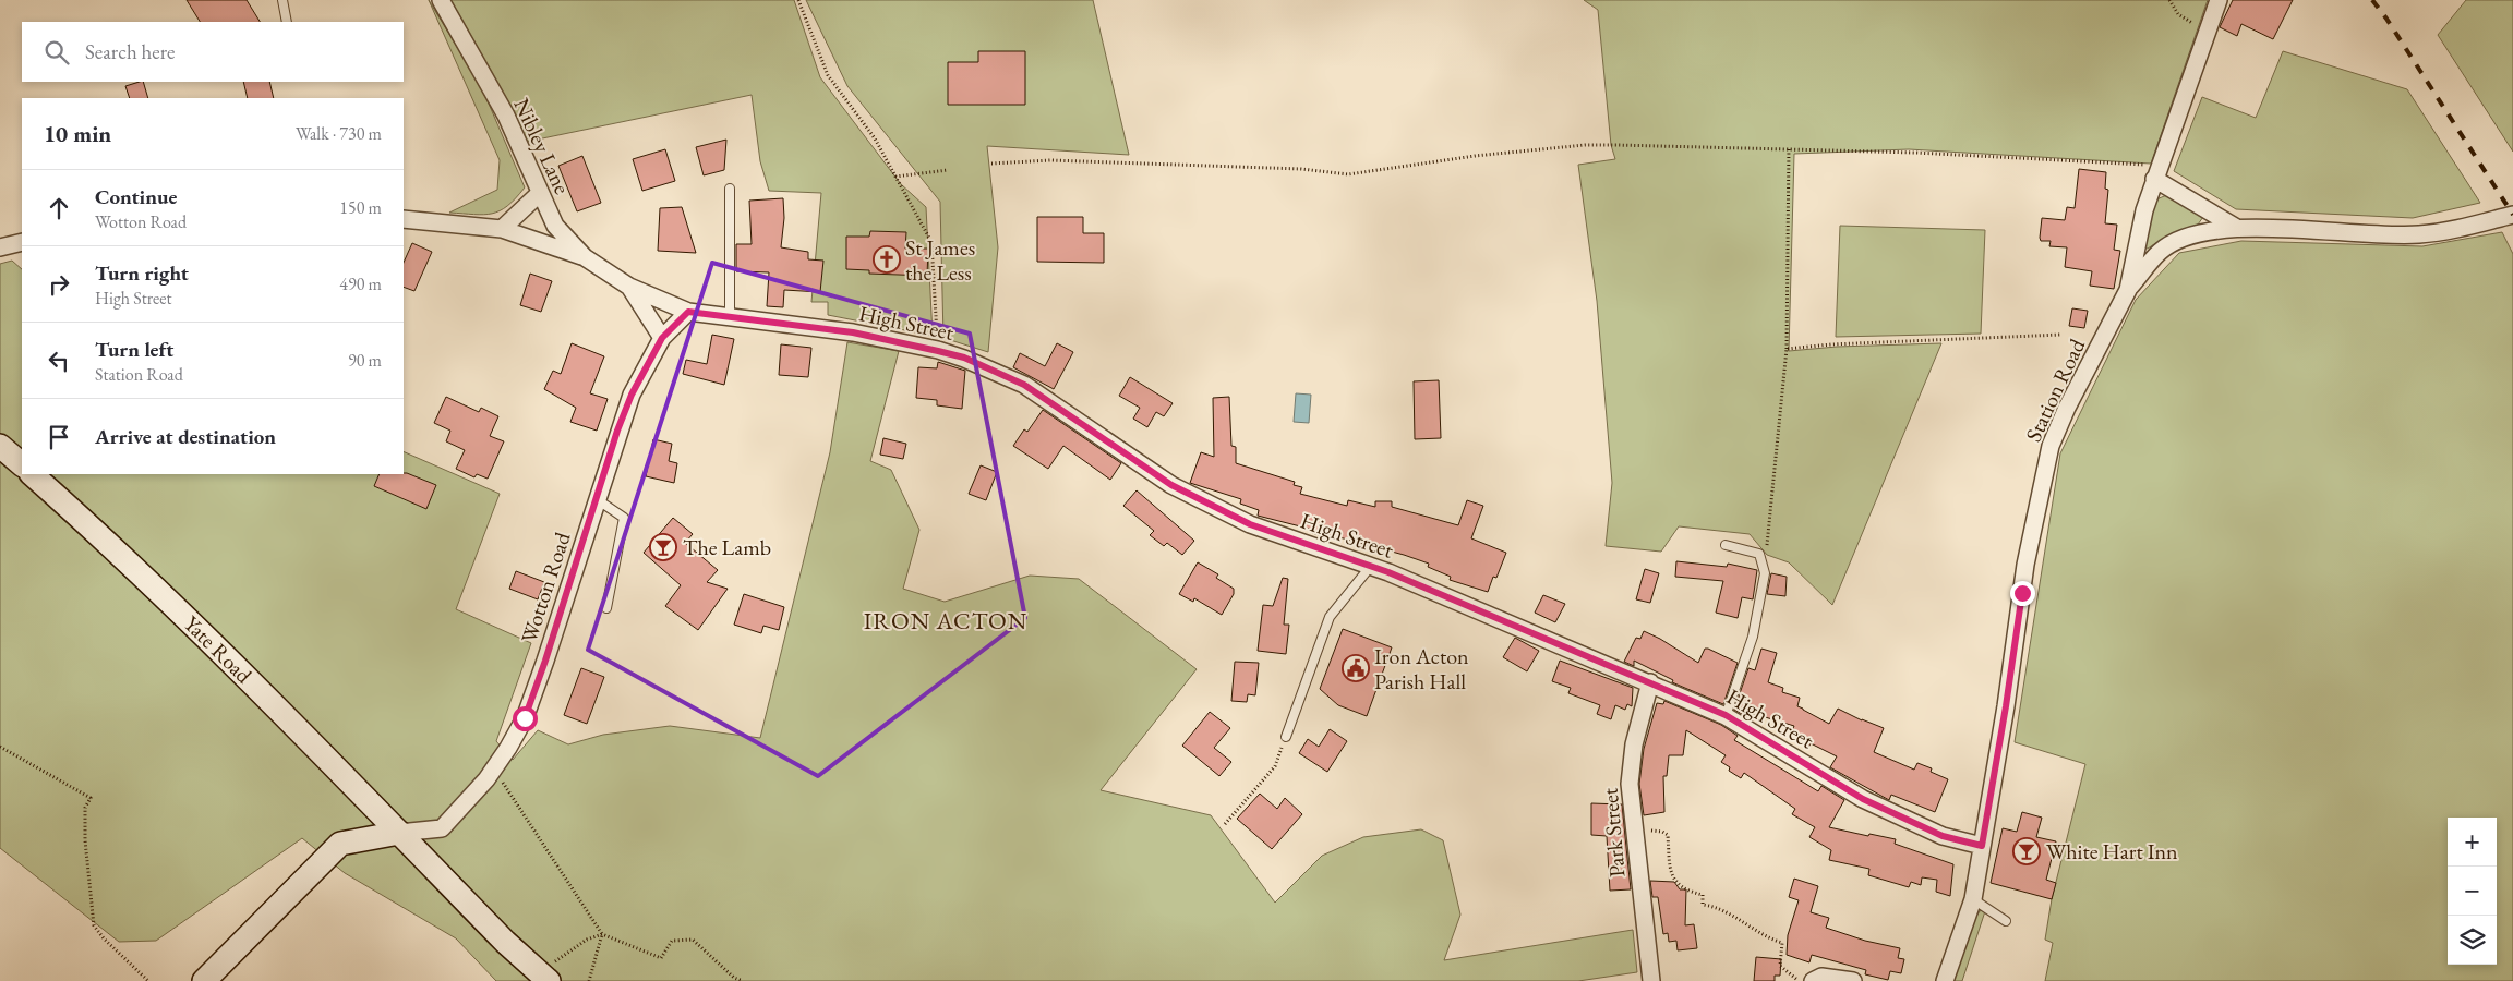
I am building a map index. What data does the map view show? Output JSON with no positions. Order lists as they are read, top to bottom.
{
  "streets": {
    "main road": ["Yate Road"],
    "street": [
      "Nibley Lane",
      "High Street",
      "Station Road",
      "Wotton Road",
      "Park Street"
    ]
  },
  "crossings": [
    ["Nibley Lane", "High Street"],
    ["Nibley Lane", "Wotton Road"],
    ["High Street", "Station Road"],
    ["High Street", "Wotton Road"],
    ["High Street", "Park Street"],
    ["Wotton Road", "Yate Road"]
  ],
  "districts": ["IRON ACTON"],
  "places": {
    "church": ["St James the Less"],
    "bar": ["The Lamb", "White Hart Inn"],
    "public building": ["Iron Acton Parish Hall"]
  },
  "page": {
    "search": "Search here",
    "heading": ["10 min", "Walk · 730 m"],
    "list": [
      ["Continue", "Wotton Road", "150 m"],
      ["Turn right", "High Street", "490 m"],
      ["Turn left", "Station Road", "90 m"],
      "Arrive at destination"
    ],
    "map_buttons": ["+", "−"]
  }
}
